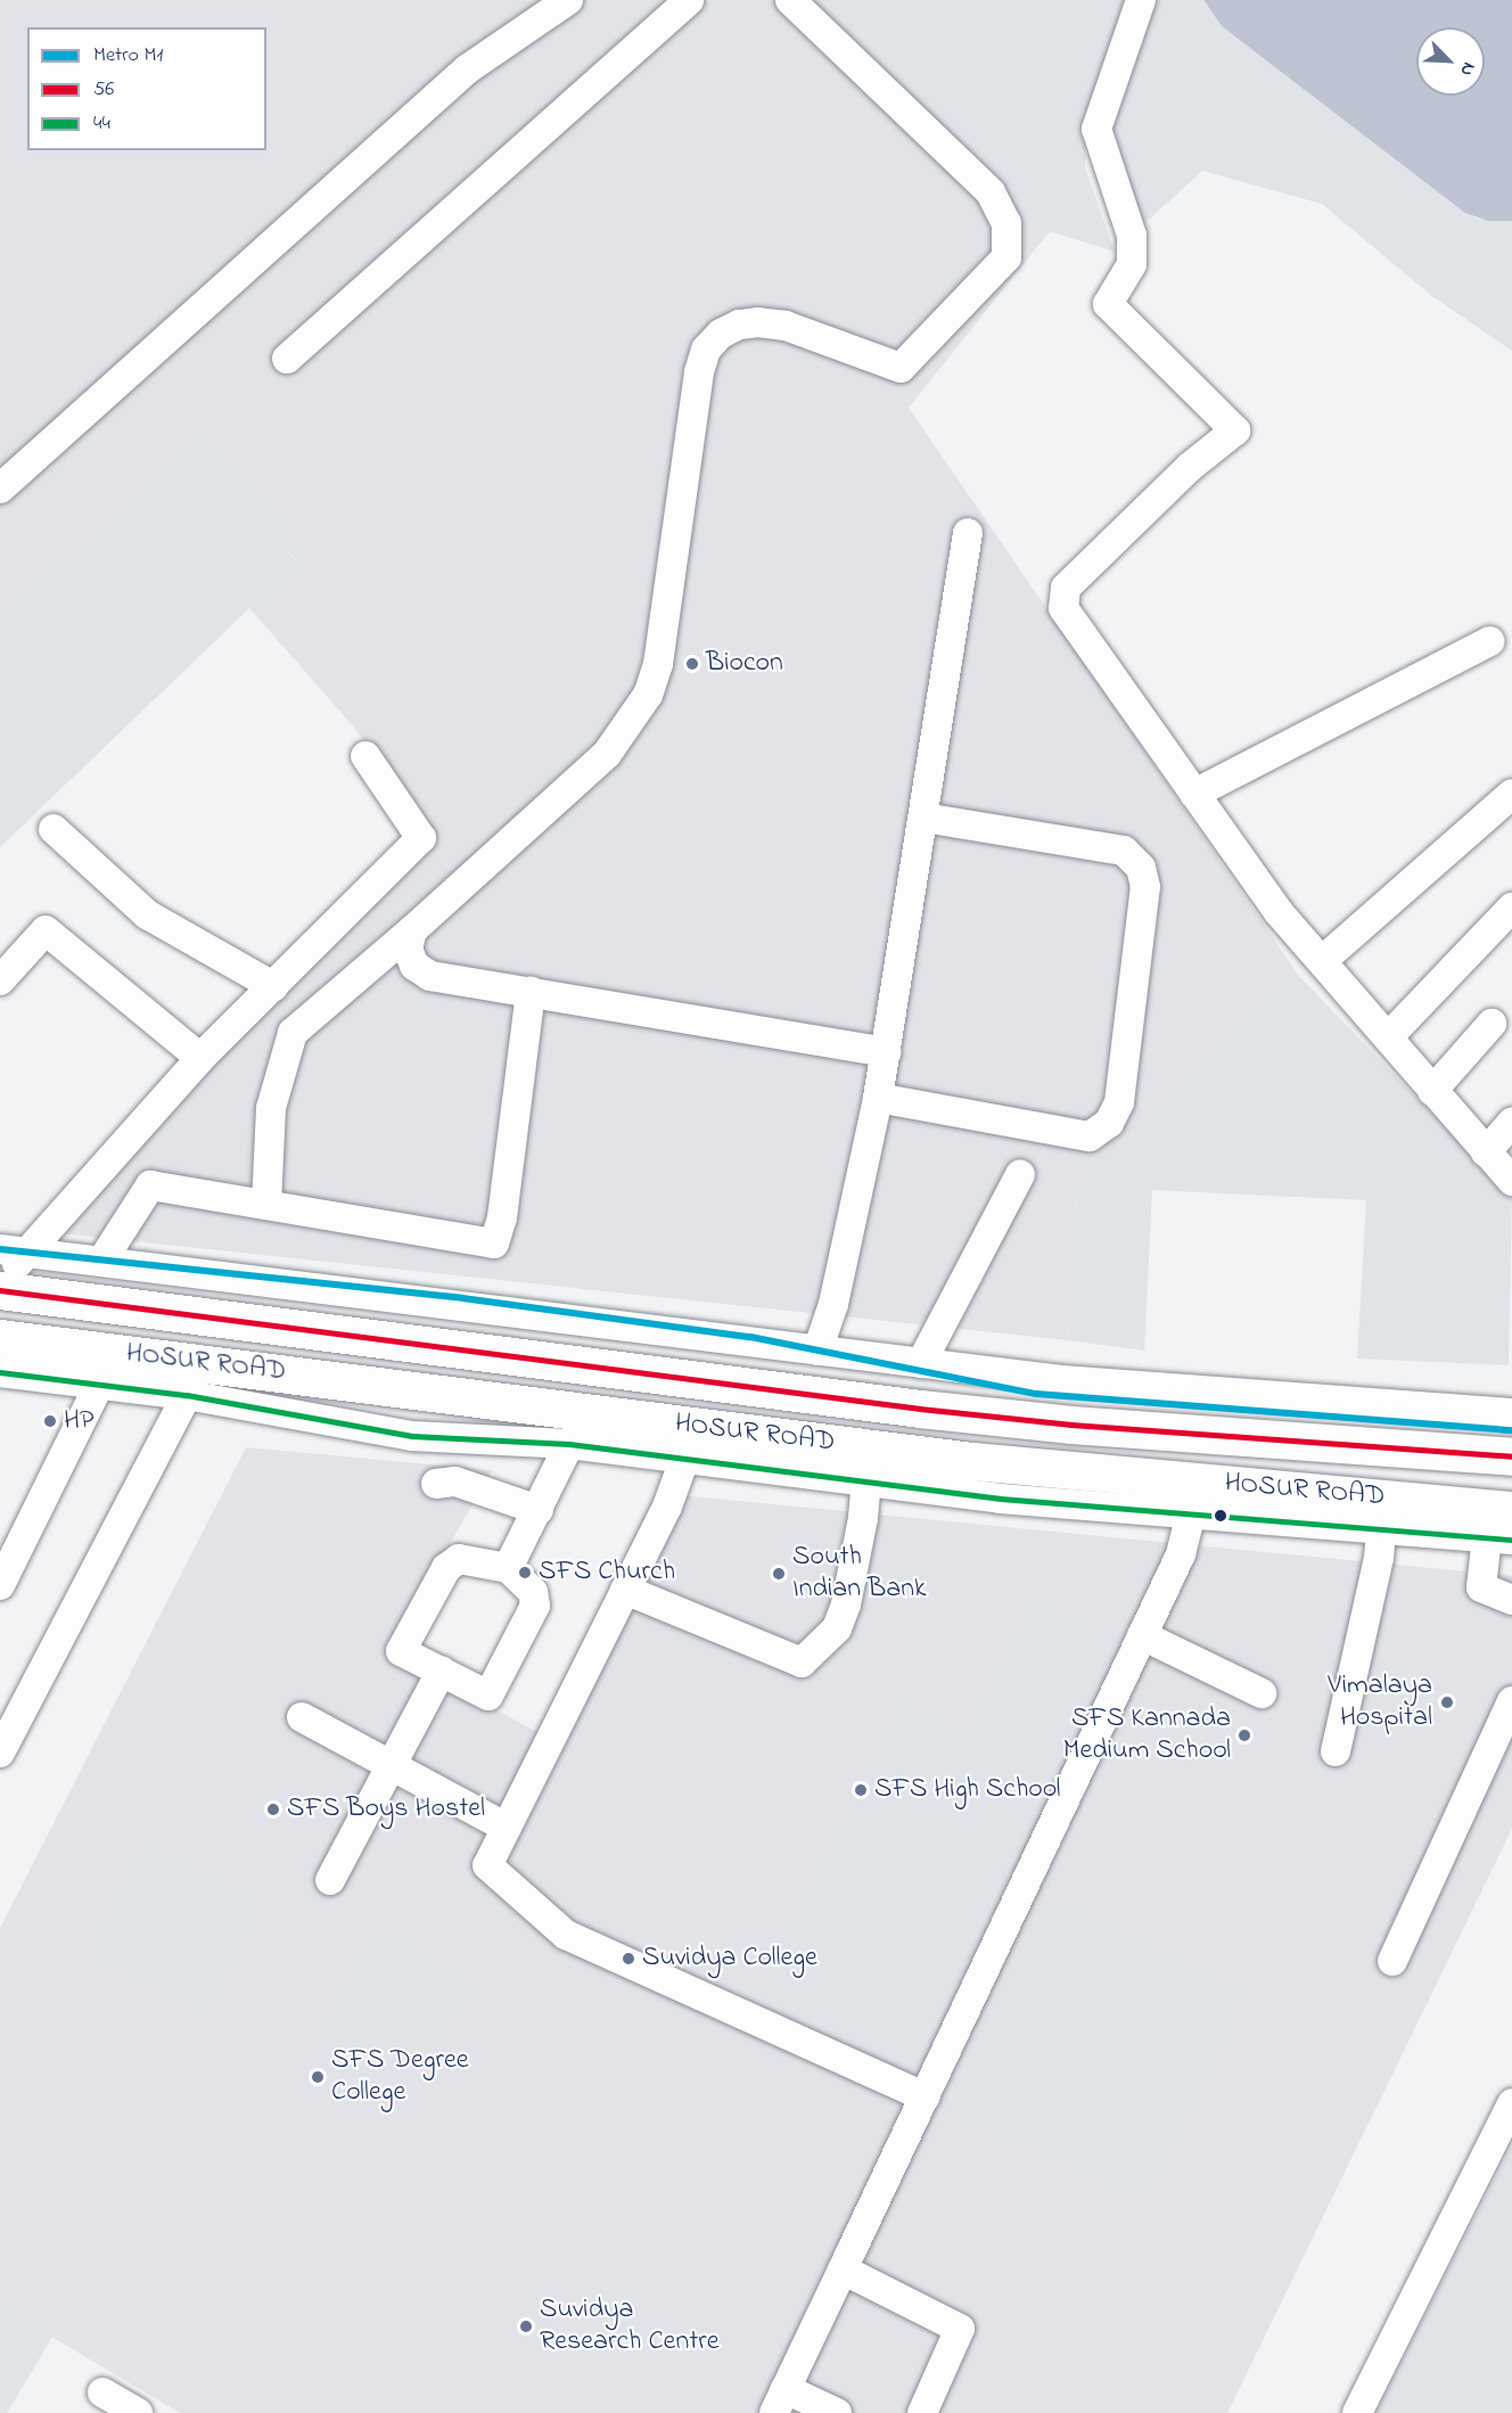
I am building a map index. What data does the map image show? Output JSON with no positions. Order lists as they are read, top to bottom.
{
  "streets": {
    "highway": ["HOSUR ROAD"]
  },
  "places": [
    "Biocon",
    "HP",
    "SFS Church",
    "South Indian Bank",
    "Vimalaya Hospital",
    "SFS Kannada Medium School",
    "SFS High School",
    "SFS Boys Hostel",
    "Suvidya College",
    "SFS Degree College",
    "Suvidya Research Centre"
  ],
  "lines": ["metro line M1", "transit line 56", "transit line 44"],
  "legend": ["Metro M1", "56", "44"],
  "north": "bottom right"
}
